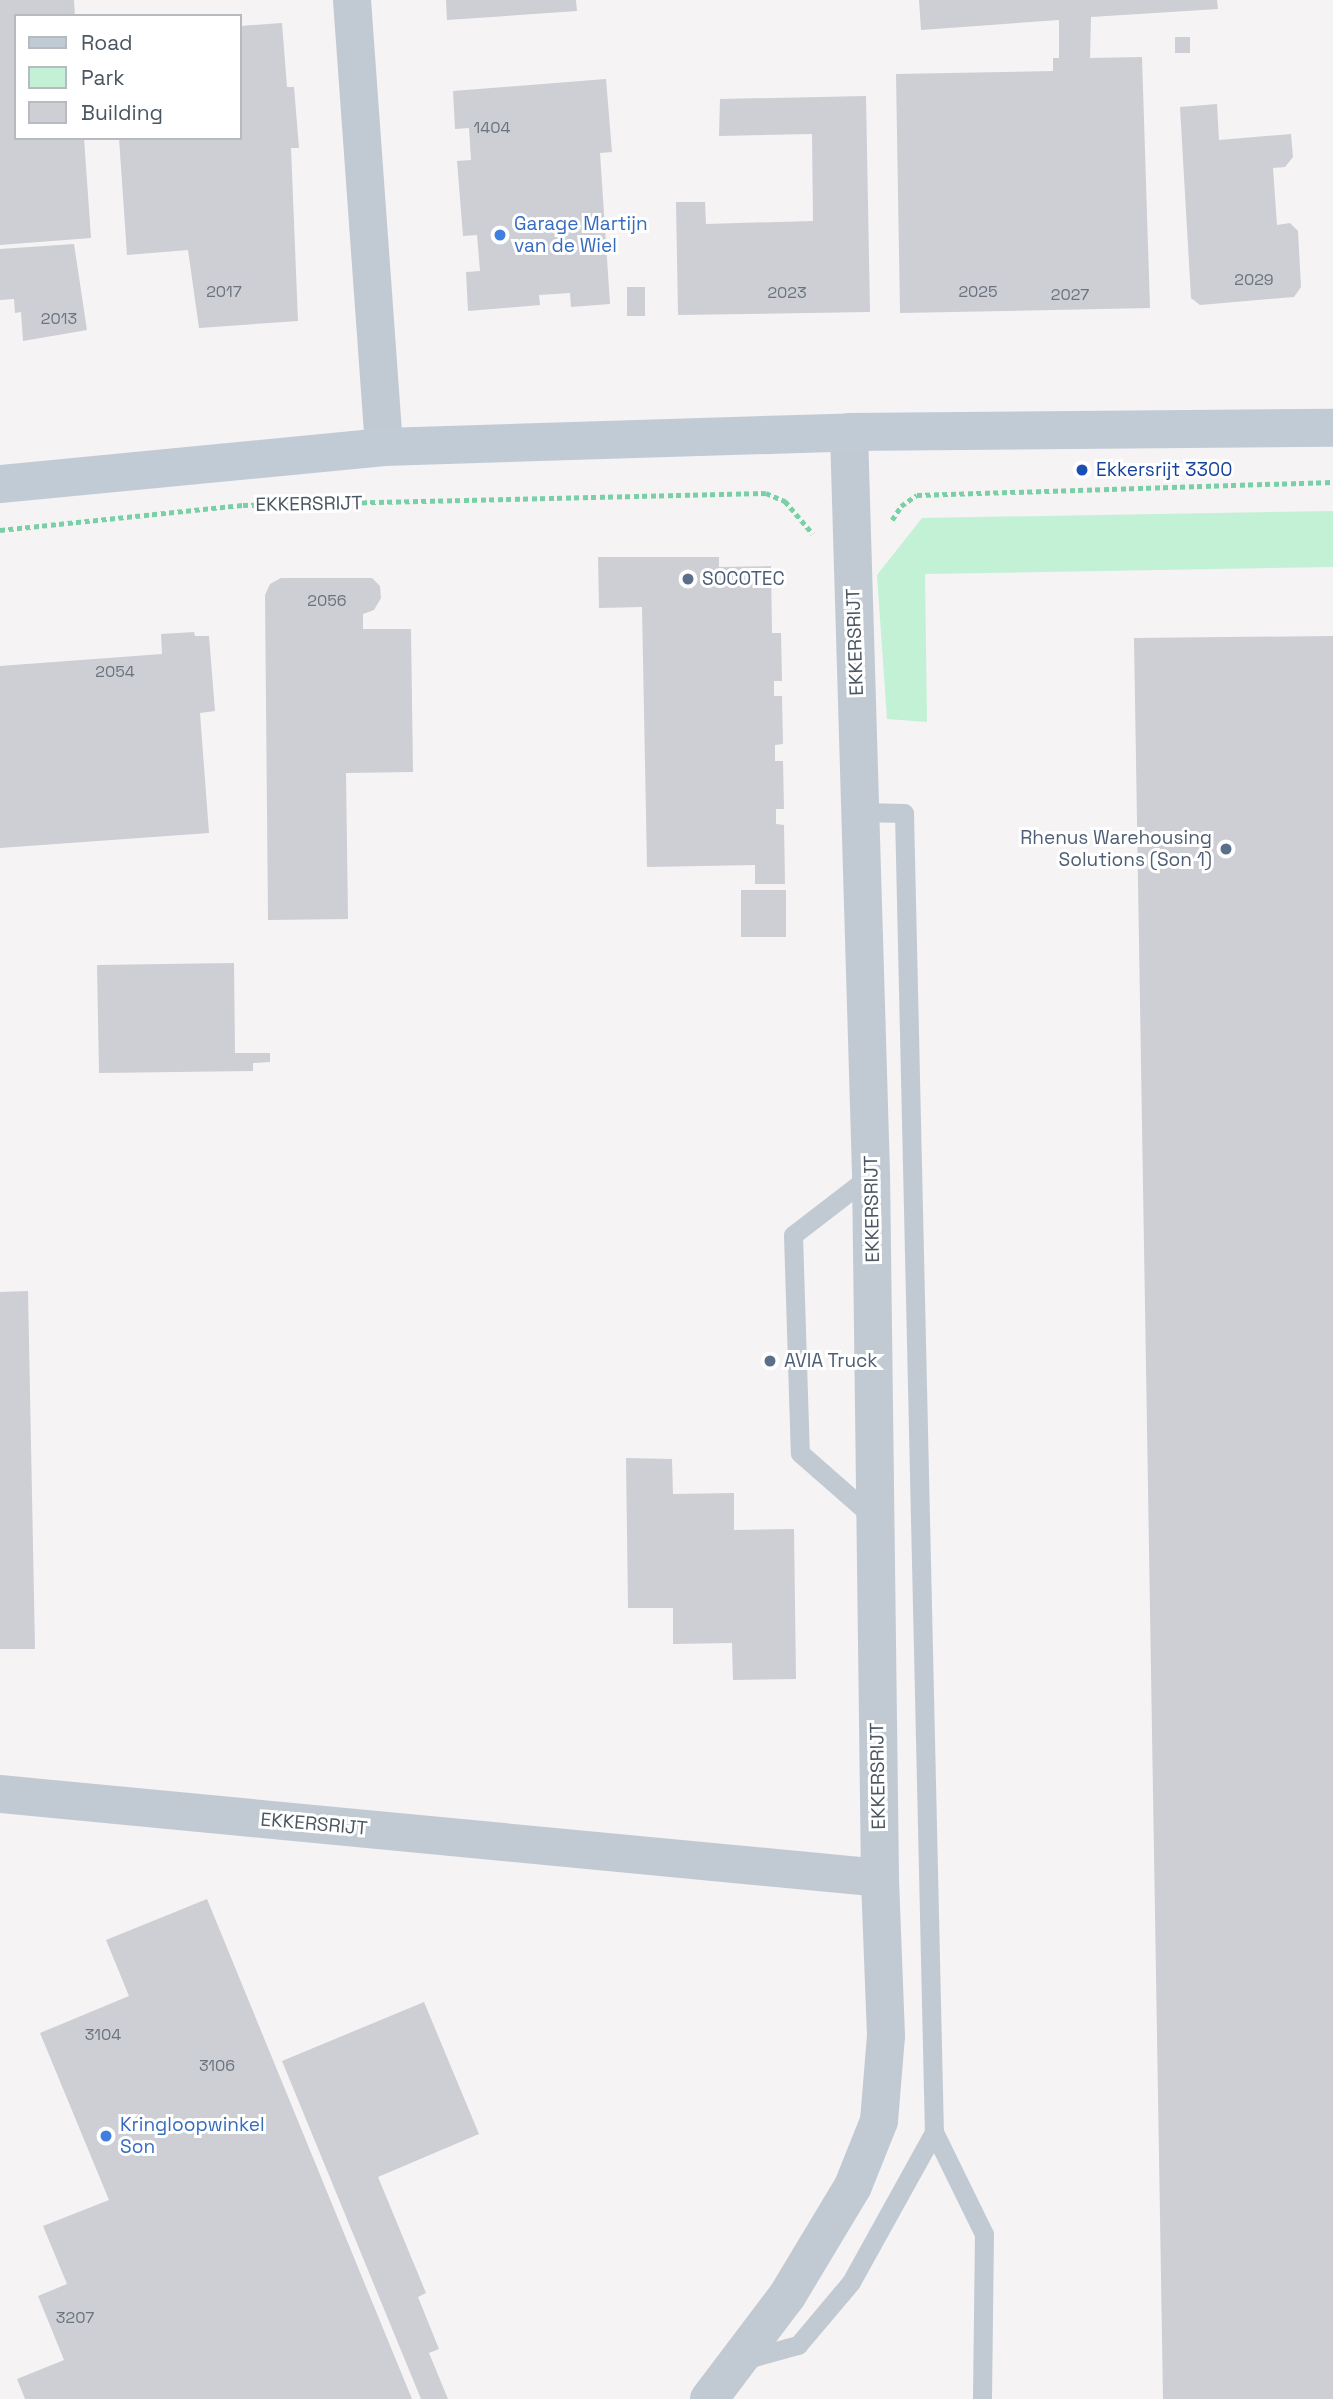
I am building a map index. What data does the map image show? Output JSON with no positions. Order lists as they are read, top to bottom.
{
  "streets": {
    "street": ["EKKERSRIJT"]
  },
  "places": [
    "Garage Martijn van de Wiel",
    "Ekkersrijt 3300",
    "SOCOTEC",
    "Rhenus Warehousing Solutions (Son 1)",
    "AVIA Truck",
    "Kringloopwinkel Son"
  ],
  "house_numbers": [
    "1404",
    "2029",
    "2017",
    "2025",
    "2023",
    "2027",
    "2013",
    "2056",
    "2054",
    "3104",
    "3106",
    "3207"
  ],
  "legend": ["Road", "Park", "Building"]
}
